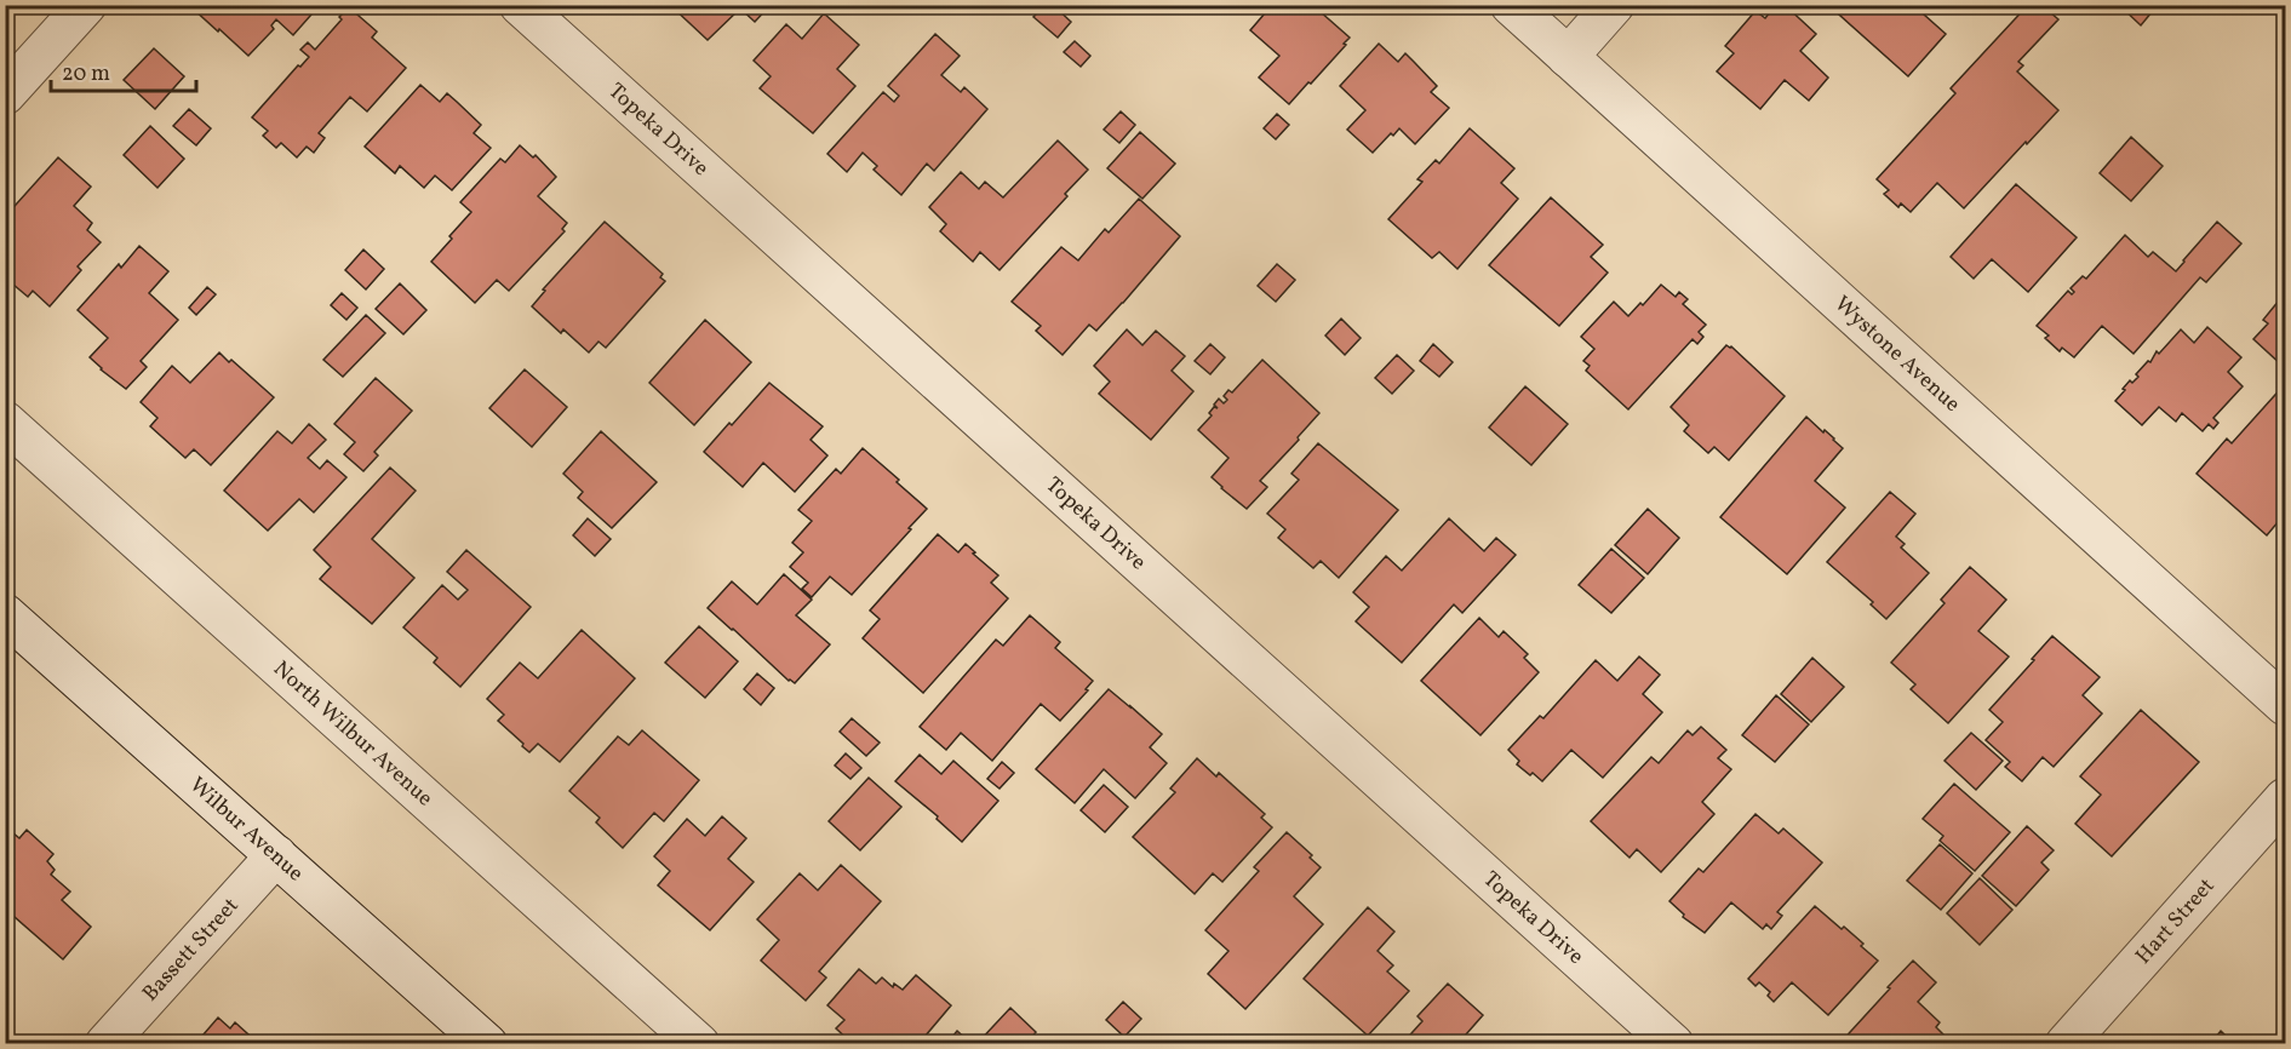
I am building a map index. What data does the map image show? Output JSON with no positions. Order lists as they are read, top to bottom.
{
  "streets": {
    "street": [
      "Topeka Drive",
      "Wystone Avenue",
      "North Wilbur Avenue",
      "Wilbur Avenue",
      "Hart Street",
      "Bassett Street"
    ]
  },
  "crossings": [
    ["Wilbur Avenue", "Bassett Street"]
  ],
  "scale_bar": "20 m"
}
